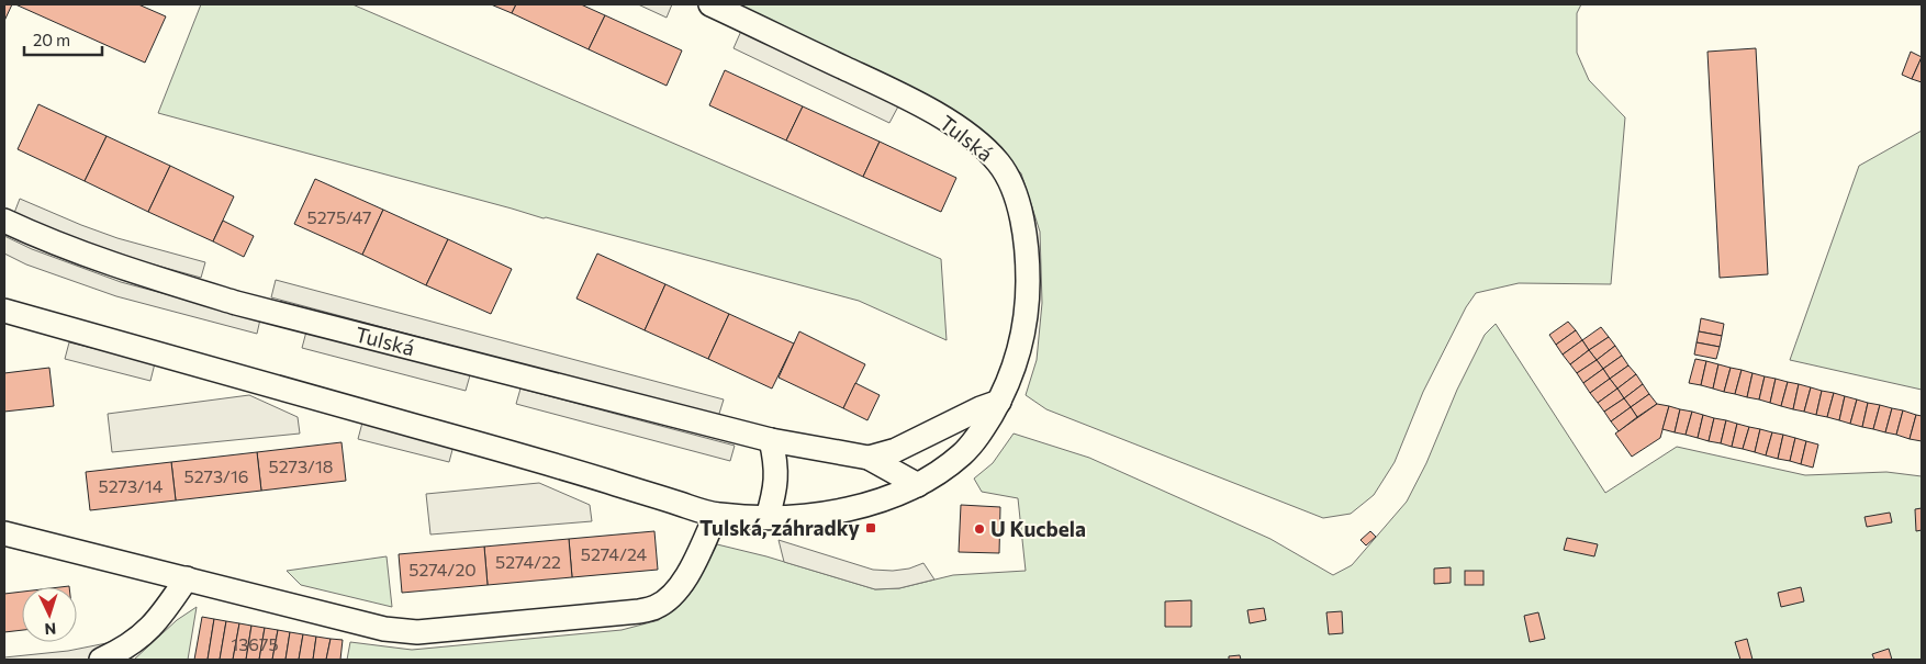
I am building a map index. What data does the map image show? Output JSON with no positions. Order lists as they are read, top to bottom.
{
  "streets": {
    "street": ["Tulská"]
  },
  "places": {
    "transit": ["Tulská, záhradky"],
    "other": ["U Kucbela"]
  },
  "house_numbers": [
    "5275/47",
    "5273/18",
    "5273/16",
    "5273/14",
    "5274/24",
    "5274/22",
    "5274/20",
    "13675"
  ],
  "scale_bar": "20 m",
  "north": "bottom"
}
